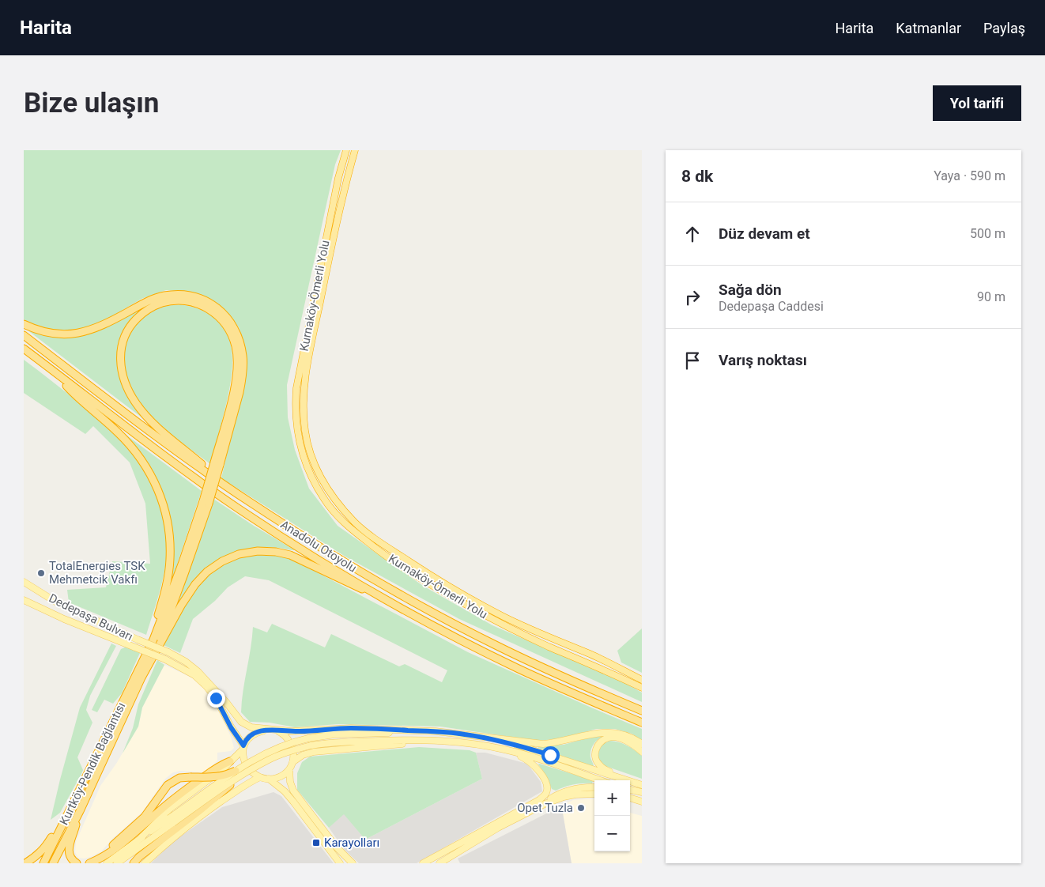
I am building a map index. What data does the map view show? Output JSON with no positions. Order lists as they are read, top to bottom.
{
  "streets": {
    "highway": ["Kurnaköy-Ömerli Yolu", "Anadolu Otoyolu", "Kurtköy-Pendik Bağlantısı"],
    "main road": ["Dedepaşa Bulvarı"]
  },
  "places": {
    "other": ["TotalEnergies TSK Mehmetcik Vakfı", "Opet Tuzla"],
    "transit": ["Karayolları"]
  },
  "page": {
    "header": "Harita",
    "nav": ["Harita", "Katmanlar", "Paylaş"],
    "buttons": "Yol tarifi",
    "title": "Bize ulaşın",
    "heading": ["8 dk", "Yaya · 590 m"],
    "list": [
      ["Düz devam et", "500 m"],
      ["Sağa dön", "Dedepaşa Caddesi", "90 m"],
      "Varış noktası"
    ],
    "map_buttons": ["+", "−"]
  }
}
